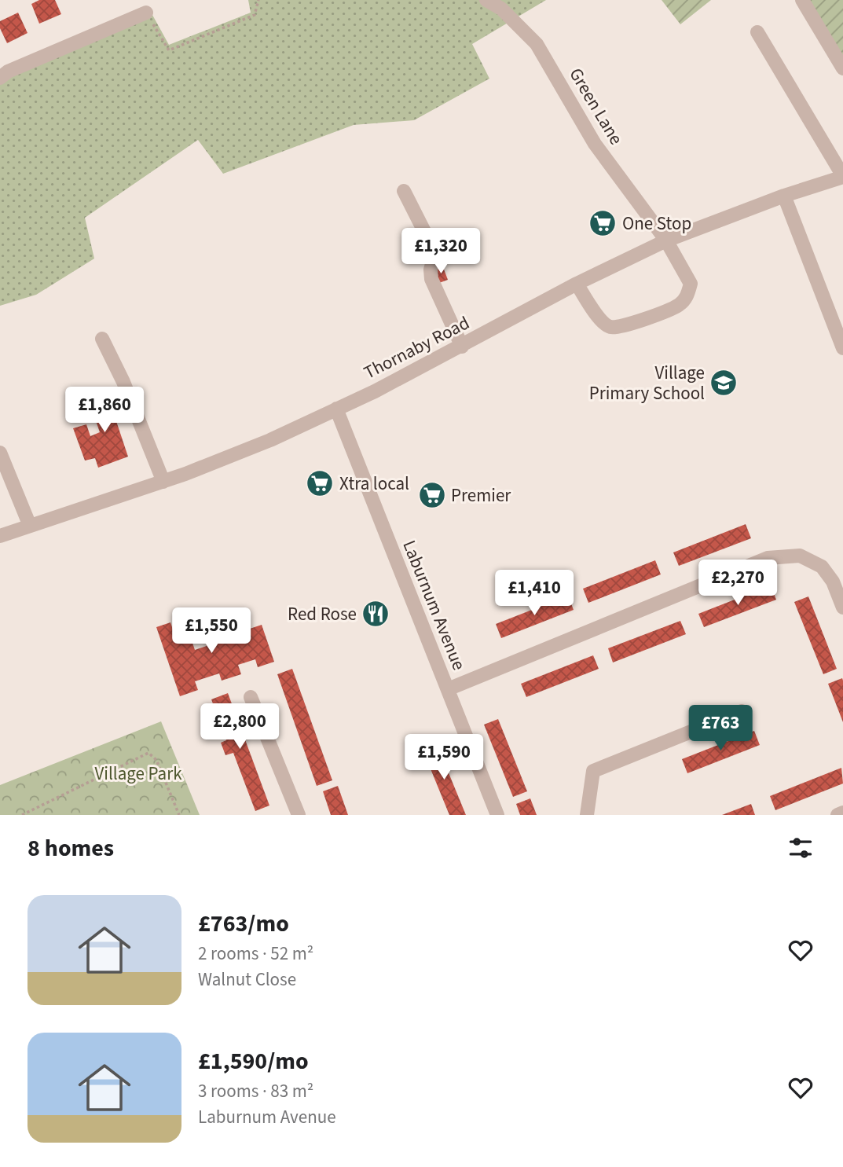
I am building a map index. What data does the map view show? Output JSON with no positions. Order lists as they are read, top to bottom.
{
  "streets": {
    "street": ["Green Lane", "Thornaby Road", "Laburnum Avenue"]
  },
  "crossings": [
    ["Green Lane", "Thornaby Road"],
    ["Thornaby Road", "Laburnum Avenue"]
  ],
  "parks": ["Village Park"],
  "places": {
    "supermarket": ["One Stop", "Xtra local", "Premier"],
    "school or university": ["Village Primary School"],
    "restaurant": ["Red Rose"]
  },
  "page": {
    "price": [
      "£1,320",
      "£1,860",
      "£2,270",
      "£1,410",
      "£1,550",
      "£2,800",
      "£763",
      "£1,590"
    ],
    "heading": "8 homes",
    "list": [
      {
        "name": "£763/mo",
        "note": "2 rooms · 52 m² · Walnut Close"
      },
      {
        "name": "£1,590/mo",
        "note": "3 rooms · 83 m² · Laburnum Avenue"
      }
    ]
  }
}
